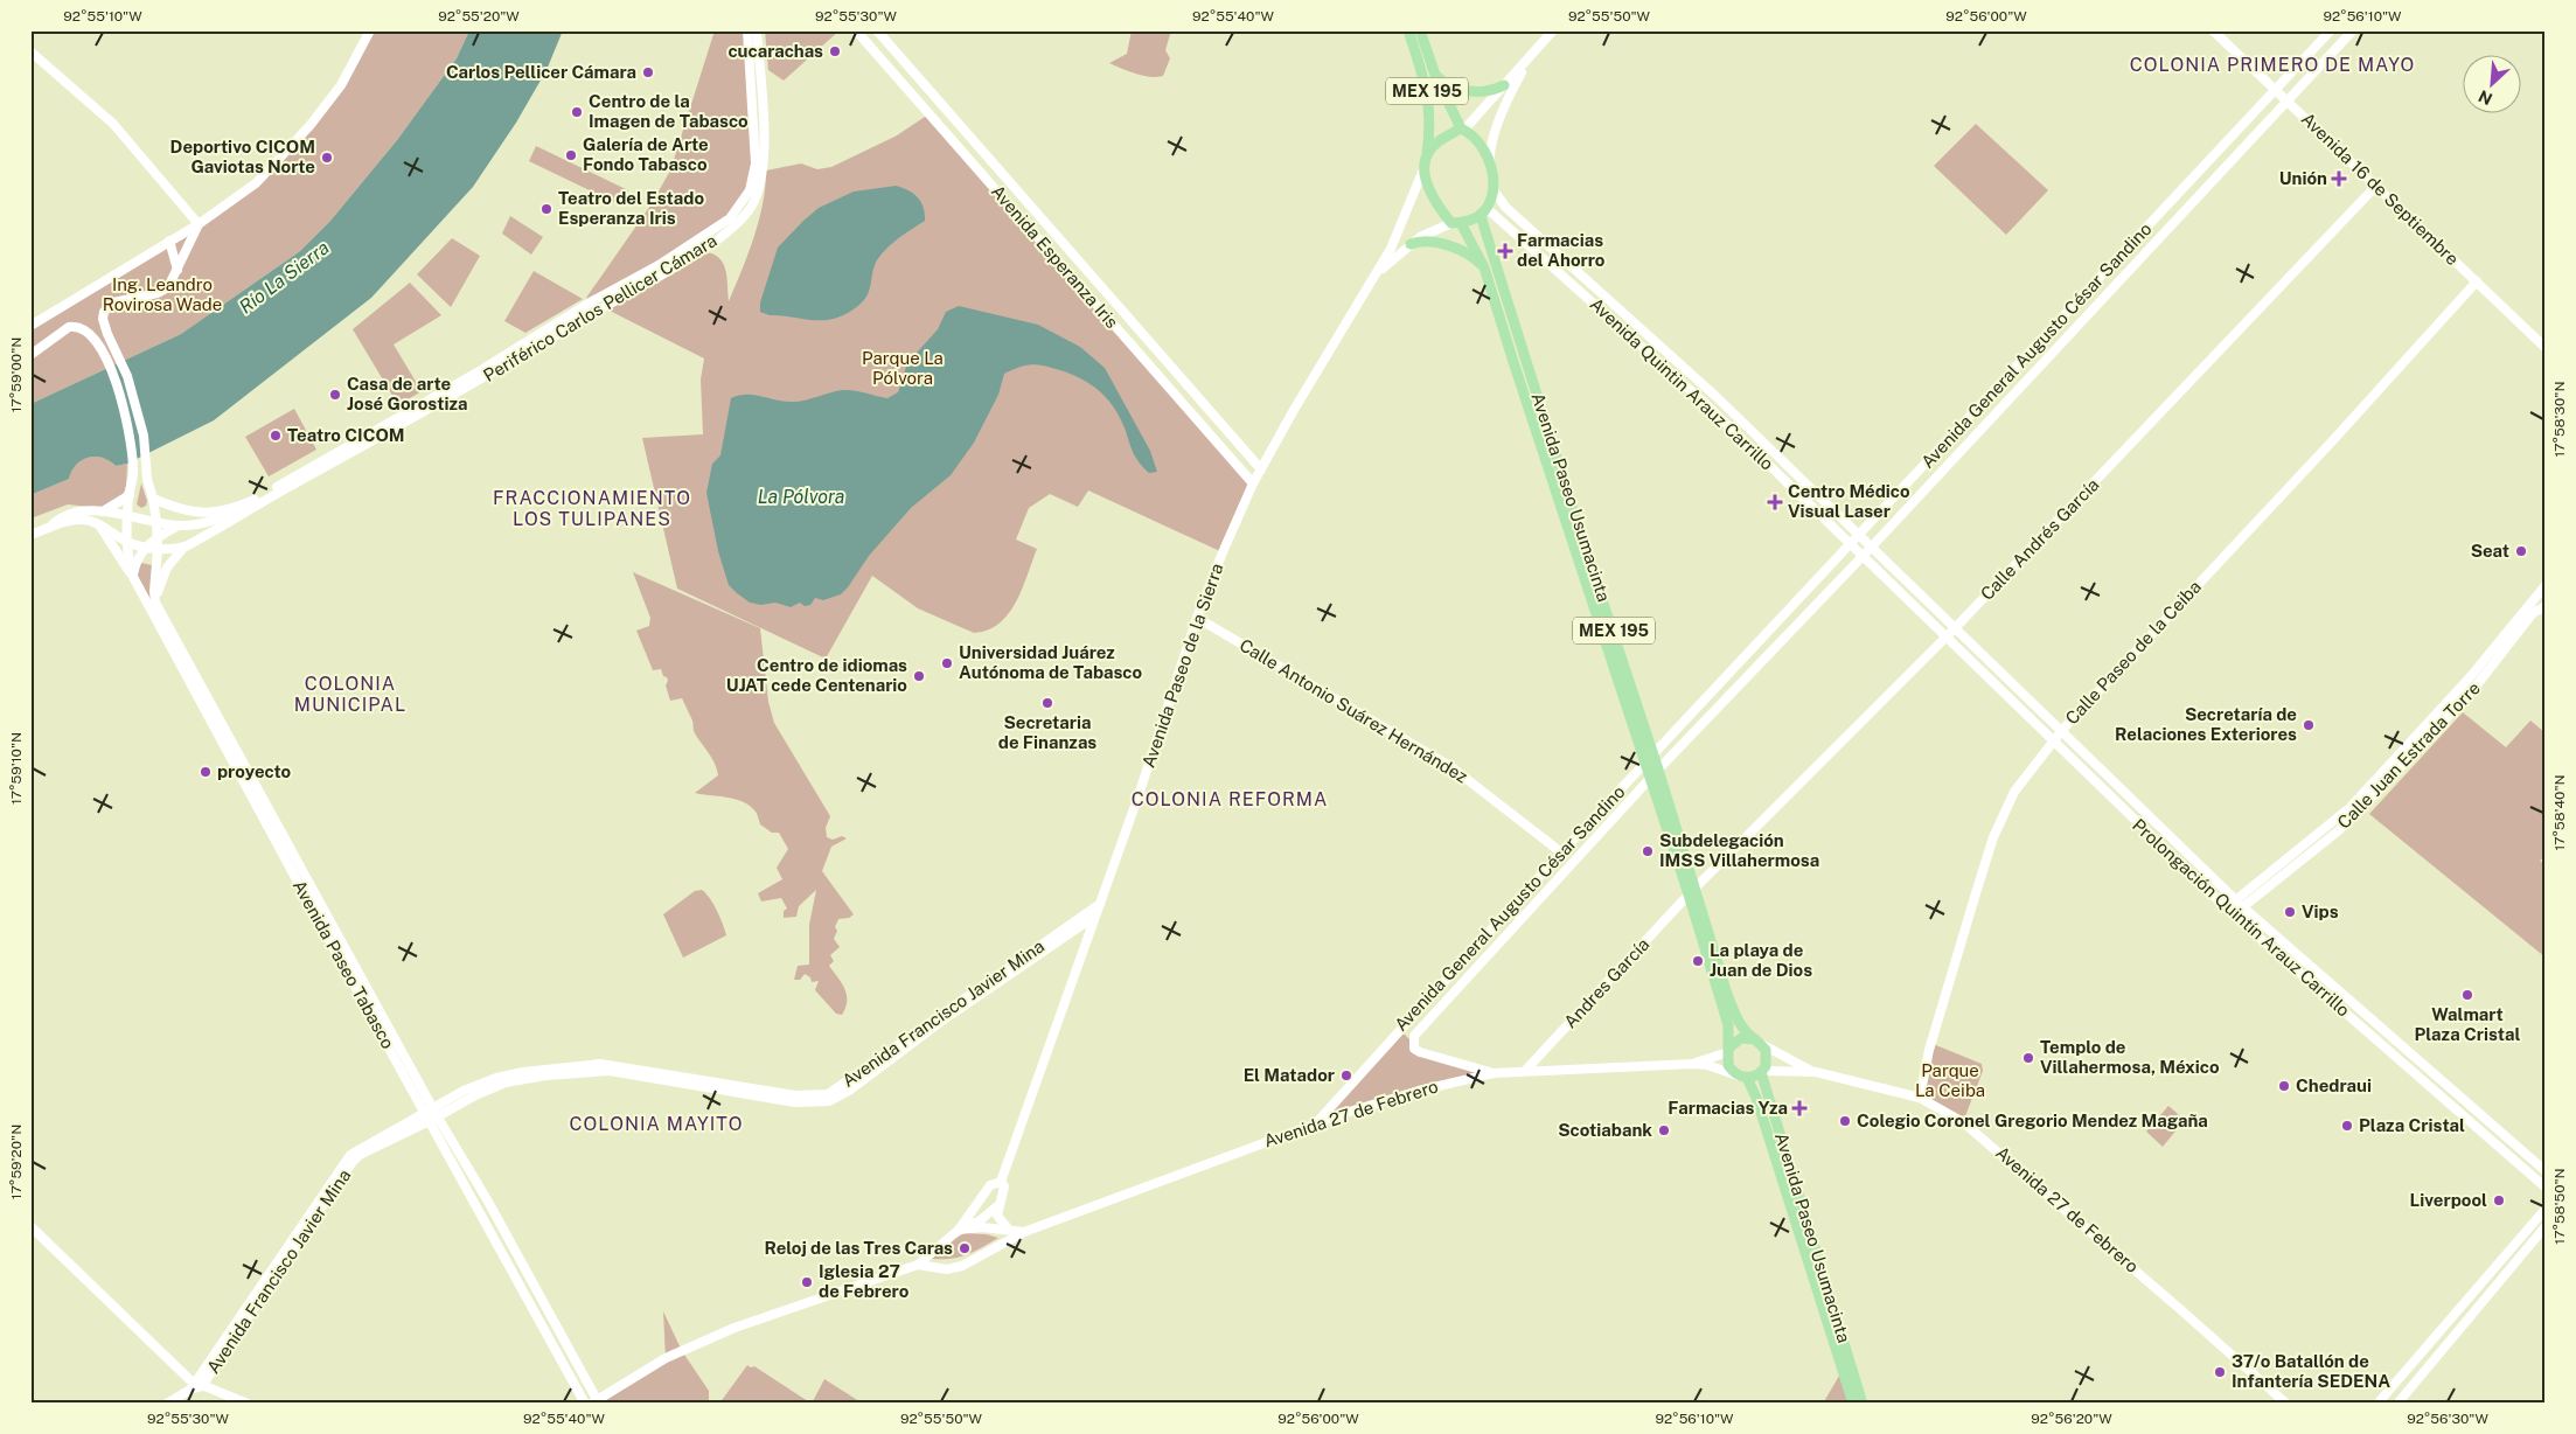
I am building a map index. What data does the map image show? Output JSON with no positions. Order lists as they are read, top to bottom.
{
  "streets": {
    "main road": [
      "MEX 195",
      "Avenida 16 de Septiembre",
      "Avenida Esperanza Iris",
      "Periférico Carlos Pellicer Cámara",
      "Avenida General Augusto César Sandino",
      "Avenida Quintin Arauz Carrillo",
      "Avenida Paseo Usumacinta",
      "Calle Andrés García",
      "Calle Paseo de la Ceiba",
      "Avenida Paseo de la Sierra",
      "Calle Antonio Suárez Hernández",
      "Calle Juan Estrada Torre",
      "Prolongación Quintín Arauz Carrillo",
      "Avenida Paseo Tabasco",
      "Andres García",
      "Avenida Francisco Javier Mina",
      "Avenida 27 de Febrero"
    ]
  },
  "crossings": [
    ["MEX 195", "Avenida Quintin Arauz Carrillo"],
    ["MEX 195", "Avenida Paseo Usumacinta"],
    ["MEX 195", "Avenida Paseo de la Sierra"],
    ["Avenida 16 de Septiembre", "Avenida General Augusto César Sandino"],
    ["Avenida 16 de Septiembre", "Calle Andrés García"],
    ["Avenida 16 de Septiembre", "Calle Paseo de la Ceiba"],
    ["Avenida Esperanza Iris", "Avenida Paseo de la Sierra"],
    ["Periférico Carlos Pellicer Cámara", "Avenida Paseo Tabasco"],
    ["Avenida General Augusto César Sandino", "Avenida Quintin Arauz Carrillo"],
    ["Avenida General Augusto César Sandino", "Avenida Paseo Usumacinta"],
    ["Avenida General Augusto César Sandino", "Calle Antonio Suárez Hernández"],
    ["Avenida General Augusto César Sandino", "Avenida 27 de Febrero"],
    ["Avenida Quintin Arauz Carrillo", "Avenida Paseo Usumacinta"],
    ["Avenida Quintin Arauz Carrillo", "Calle Andrés García"],
    ["Avenida Quintin Arauz Carrillo", "Avenida Paseo de la Sierra"],
    ["Avenida Quintin Arauz Carrillo", "Prolongación Quintín Arauz Carrillo"],
    ["Avenida Paseo Usumacinta", "Calle Andrés García"],
    ["Avenida Paseo Usumacinta", "Avenida Paseo de la Sierra"],
    ["Avenida Paseo Usumacinta", "Andres García"],
    ["Avenida Paseo Usumacinta", "Avenida 27 de Febrero"],
    ["Calle Andrés García", "Prolongación Quintín Arauz Carrillo"],
    ["Calle Andrés García", "Andres García"],
    ["Calle Paseo de la Ceiba", "Prolongación Quintín Arauz Carrillo"],
    ["Calle Paseo de la Ceiba", "Avenida 27 de Febrero"],
    ["Avenida Paseo de la Sierra", "Calle Antonio Suárez Hernández"],
    ["Avenida Paseo de la Sierra", "Avenida Francisco Javier Mina"],
    ["Calle Juan Estrada Torre", "Prolongación Quintín Arauz Carrillo"],
    ["Avenida Paseo Tabasco", "Avenida Francisco Javier Mina"],
    ["Avenida Paseo Tabasco", "Avenida 27 de Febrero"],
    ["Andres García", "Avenida 27 de Febrero"]
  ],
  "districts": [
    "COLONIA PRIMERO DE MAYO",
    "FRACCIONAMIENTO LOS TULIPANES",
    "COLONIA MUNICIPAL",
    "COLONIA REFORMA",
    "COLONIA MAYITO"
  ],
  "water": ["Río La Sierra", "La Pólvora"],
  "parks": ["Ing. Leandro Rovirosa Wade", "Parque La Pólvora", "Parque La Ceiba"],
  "places": {
    "other": [
      "cucarachas",
      "Carlos Pellicer Cámara",
      "Centro de la Imagen de Tabasco",
      "Galería de Arte Fondo Tabasco",
      "Deportivo CICOM Gaviotas Norte",
      "Teatro del Estado Esperanza Iris",
      "Casa de arte José Gorostiza",
      "Teatro CICOM",
      "Seat",
      "Universidad Juárez Autónoma de Tabasco",
      "Centro de idiomas UJAT cede Centenario",
      "Secretaria de Finanzas",
      "Secretaría de Relaciones Exteriores",
      "proyecto",
      "Subdelegación IMSS Villahermosa",
      "Vips",
      "La playa de Juan de Dios",
      "Walmart Plaza Cristal",
      "Templo de Villahermosa, México",
      "El Matador",
      "Chedraui",
      "Colegio Coronel Gregorio Mendez Magaña",
      "Plaza Cristal",
      "Scotiabank",
      "Liverpool",
      "Reloj de las Tres Caras",
      "Iglesia 27 de Febrero",
      "37/o Batallón de Infantería SEDENA"
    ],
    "health": [
      "Unión",
      "Farmacias del Ahorro",
      "Centro Médico Visual Laser",
      "Farmacias Yza"
    ]
  },
  "north": "bottom left",
  "coordinates": [
    "92°55'10\"W",
    "92°55'20\"W",
    "92°55'30\"W",
    "92°55'40\"W",
    "92°55'50\"W",
    "92°56'00\"W",
    "92°56'10\"W",
    "17°59'00\"N",
    "17°58'30\"N",
    "17°59'10\"N",
    "17°58'40\"N",
    "17°59'20\"N",
    "17°58'50\"N",
    "92°56'20\"W",
    "92°56'30\"W"
  ]
}
